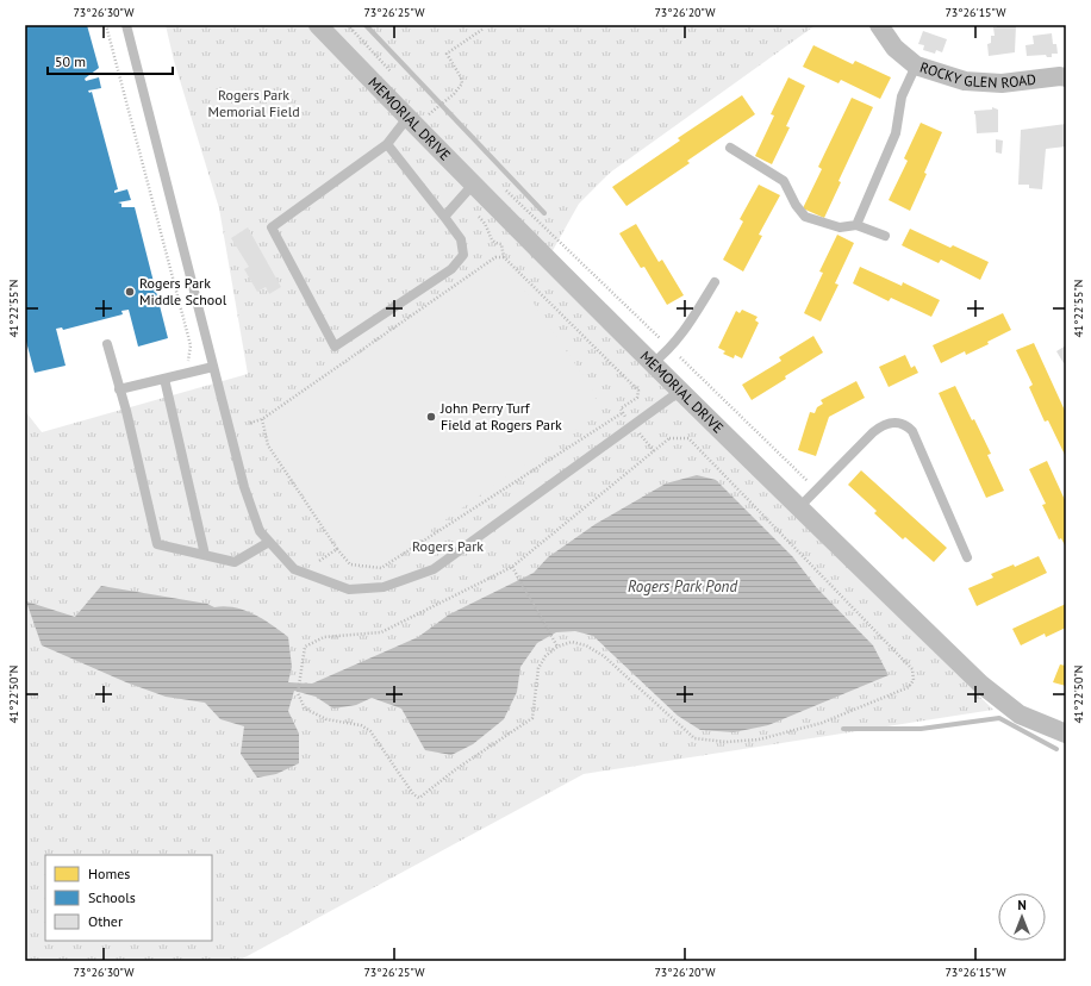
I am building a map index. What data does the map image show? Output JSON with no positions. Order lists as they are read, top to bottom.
{
  "streets": {
    "street": ["ROCKY GLEN ROAD", "MEMORIAL DRIVE"]
  },
  "water": ["Rogers Park Pond"],
  "parks": ["Rogers Park Memorial Field", "Rogers Park"],
  "places": ["Rogers Park Middle School", "John Perry Turf Field at Rogers Park"],
  "legend": ["Homes", "Schools", "Other"],
  "scale_bar": "50 m",
  "north": "top",
  "coordinates": [
    "73°26'30\"W",
    "73°26'25\"W",
    "73°26'20\"W",
    "73°26'15\"W",
    "41°22'55\"N",
    "41°22'50\"N"
  ]
}
